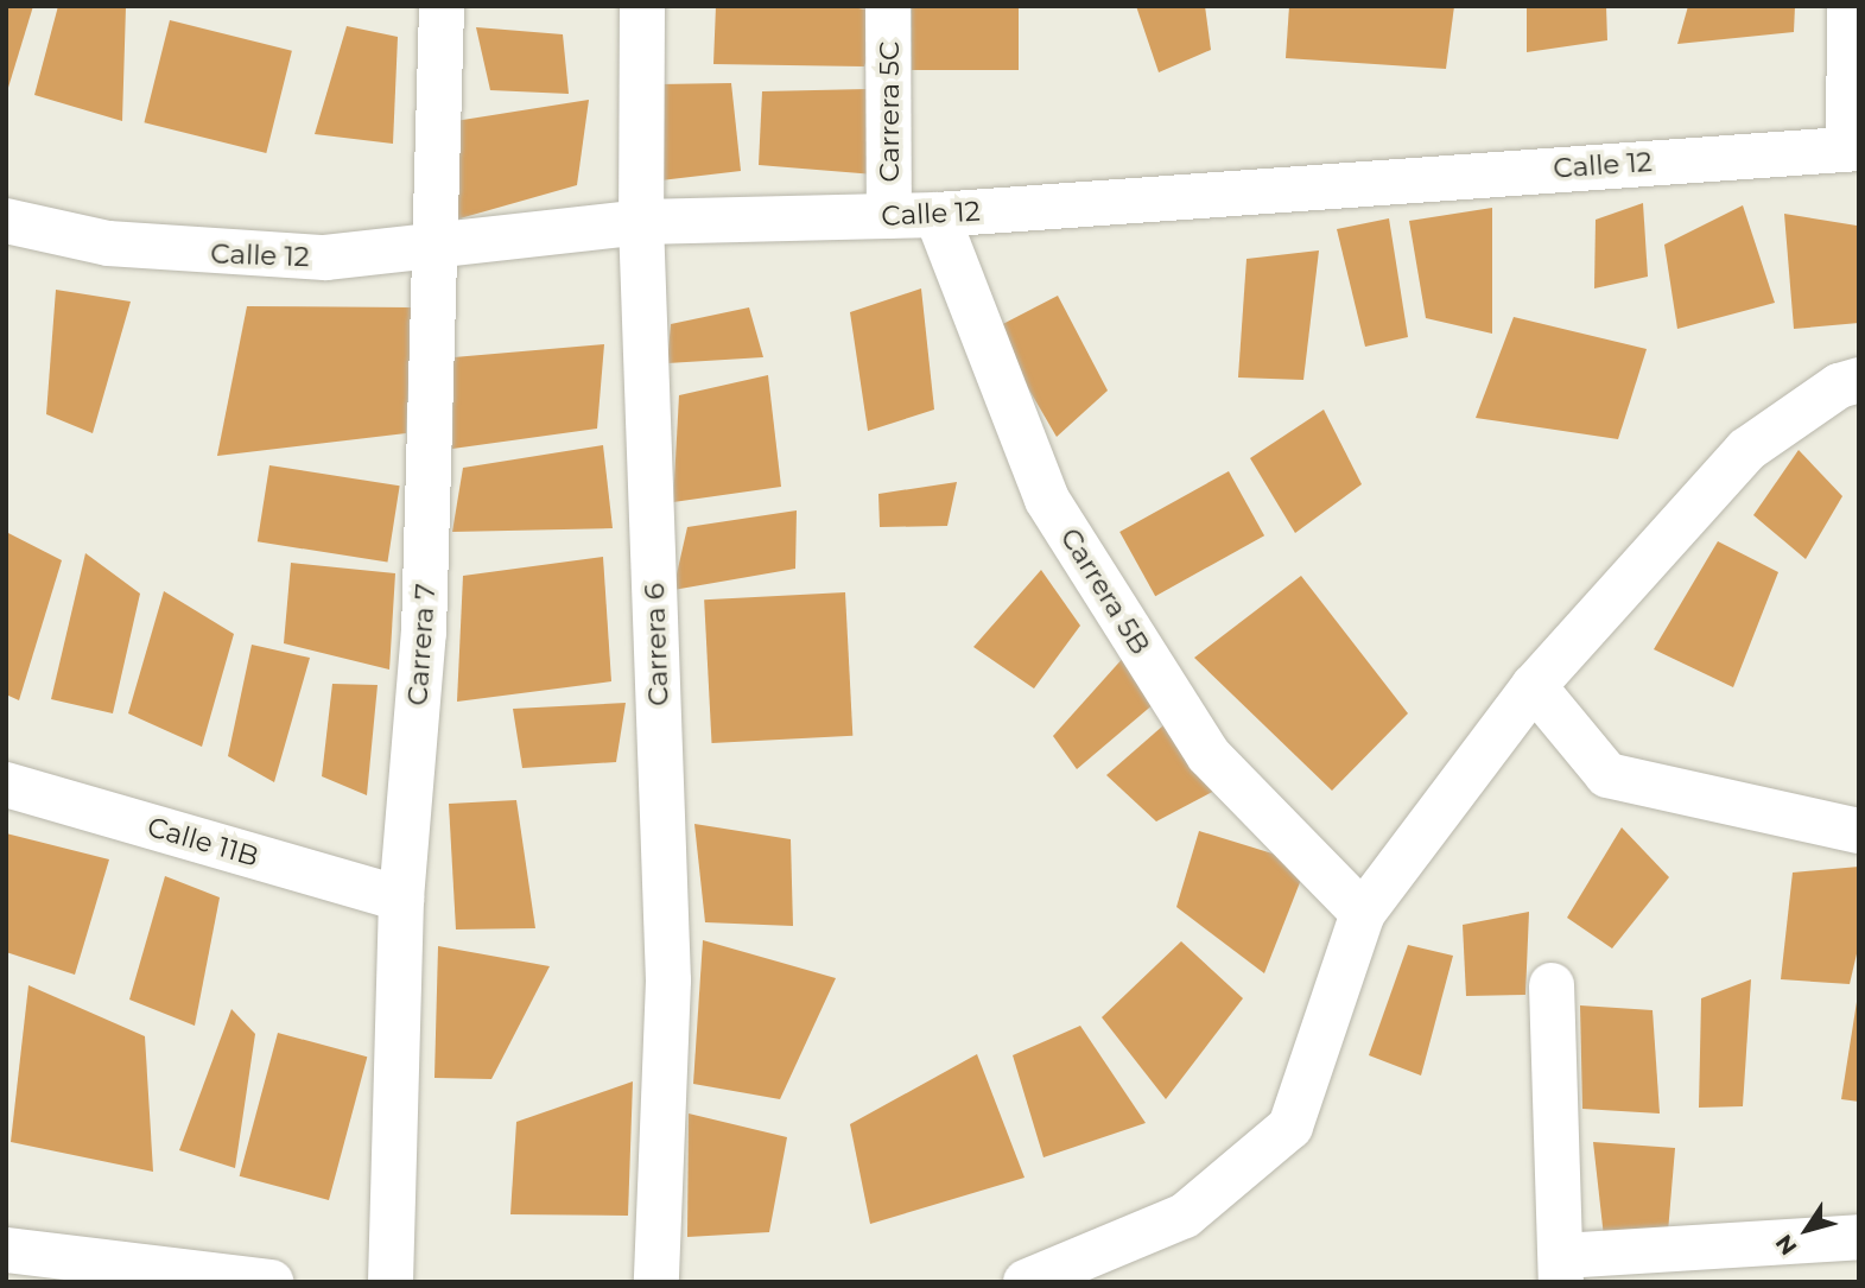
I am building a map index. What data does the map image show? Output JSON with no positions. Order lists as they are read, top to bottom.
{
  "streets": {
    "street": [
      "Carrera 5C",
      "Calle 12",
      "Carrera 5B",
      "Carrera 7",
      "Carrera 6",
      "Calle 11B"
    ]
  },
  "crossings": [
    ["Carrera 5C", "Calle 12"],
    ["Calle 12", "Carrera 5B"],
    ["Calle 12", "Carrera 7"],
    ["Calle 12", "Carrera 6"],
    ["Carrera 7", "Calle 11B"]
  ],
  "north": "bottom left"
}
